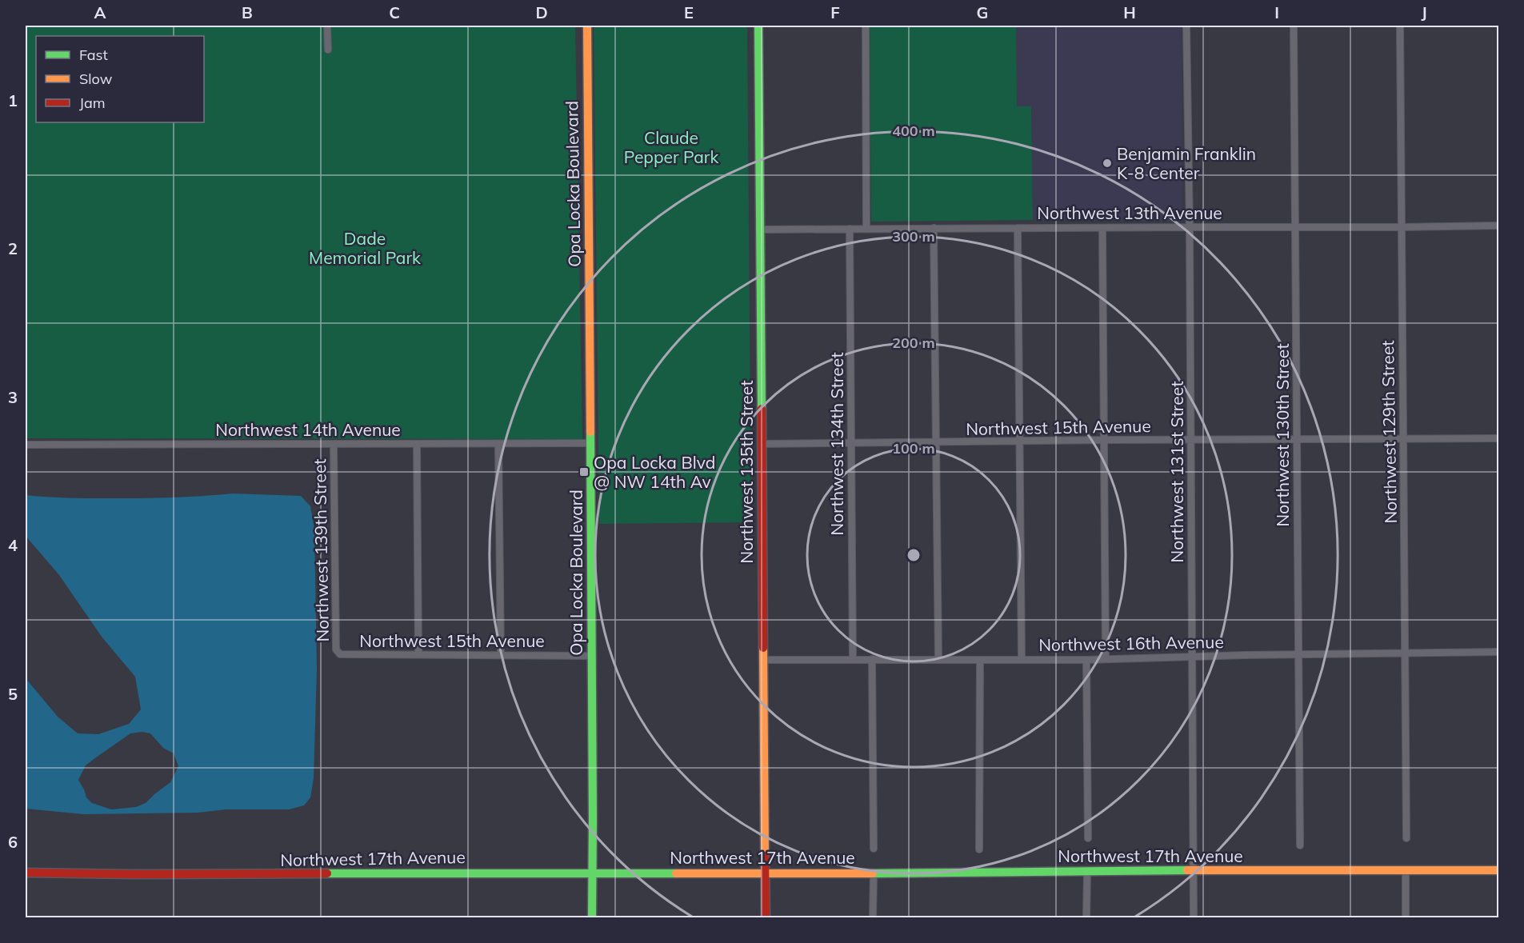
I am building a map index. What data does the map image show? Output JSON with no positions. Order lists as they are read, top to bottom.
{
  "streets": {
    "main road": ["Opa Locka Boulevard", "Northwest 135th Street", "Northwest 17th Avenue"],
    "street": [
      "Northwest 13th Avenue",
      "Northwest 15th Avenue",
      "Northwest 14th Avenue",
      "Northwest 129th Street",
      "Northwest 130th Street",
      "Northwest 134th Street",
      "Northwest 131st Street",
      "Northwest 139th Street",
      "Northwest 16th Avenue"
    ]
  },
  "crossings": [
    ["Opa Locka Boulevard", "Northwest 15th Avenue"],
    ["Opa Locka Boulevard", "Northwest 14th Avenue"],
    ["Opa Locka Boulevard", "Northwest 17th Avenue"],
    ["Northwest 13th Avenue", "Northwest 129th Street"],
    ["Northwest 13th Avenue", "Northwest 130th Street"],
    ["Northwest 13th Avenue", "Northwest 134th Street"],
    ["Northwest 13th Avenue", "Northwest 135th Street"],
    ["Northwest 13th Avenue", "Northwest 131st Street"],
    ["Northwest 15th Avenue", "Northwest 129th Street"],
    ["Northwest 15th Avenue", "Northwest 130th Street"],
    ["Northwest 15th Avenue", "Northwest 134th Street"],
    ["Northwest 15th Avenue", "Northwest 135th Street"],
    ["Northwest 15th Avenue", "Northwest 131st Street"],
    ["Northwest 15th Avenue", "Northwest 139th Street"],
    ["Northwest 14th Avenue", "Northwest 139th Street"],
    ["Northwest 129th Street", "Northwest 16th Avenue"],
    ["Northwest 130th Street", "Northwest 16th Avenue"],
    ["Northwest 134th Street", "Northwest 16th Avenue"],
    ["Northwest 135th Street", "Northwest 16th Avenue"],
    ["Northwest 135th Street", "Northwest 17th Avenue"],
    ["Northwest 131st Street", "Northwest 16th Avenue"],
    ["Northwest 131st Street", "Northwest 17th Avenue"]
  ],
  "parks": ["Claude Pepper Park", "Dade Memorial Park"],
  "places": {
    "other": ["Benjamin Franklin K-8 Center"],
    "transit": ["Opa Locka Blvd @ NW 14th Av"]
  },
  "legend": ["Fast", "Slow", "Jam"],
  "grid": {
    "columns": [
      "A",
      "B",
      "C",
      "D",
      "E",
      "F",
      "G",
      "H",
      "I",
      "J"
    ],
    "rows": [
      "1",
      "2",
      "3",
      "4",
      "5",
      "6"
    ]
  },
  "rings": [
    "400 m",
    "300 m",
    "200 m",
    "100 m"
  ]
}
